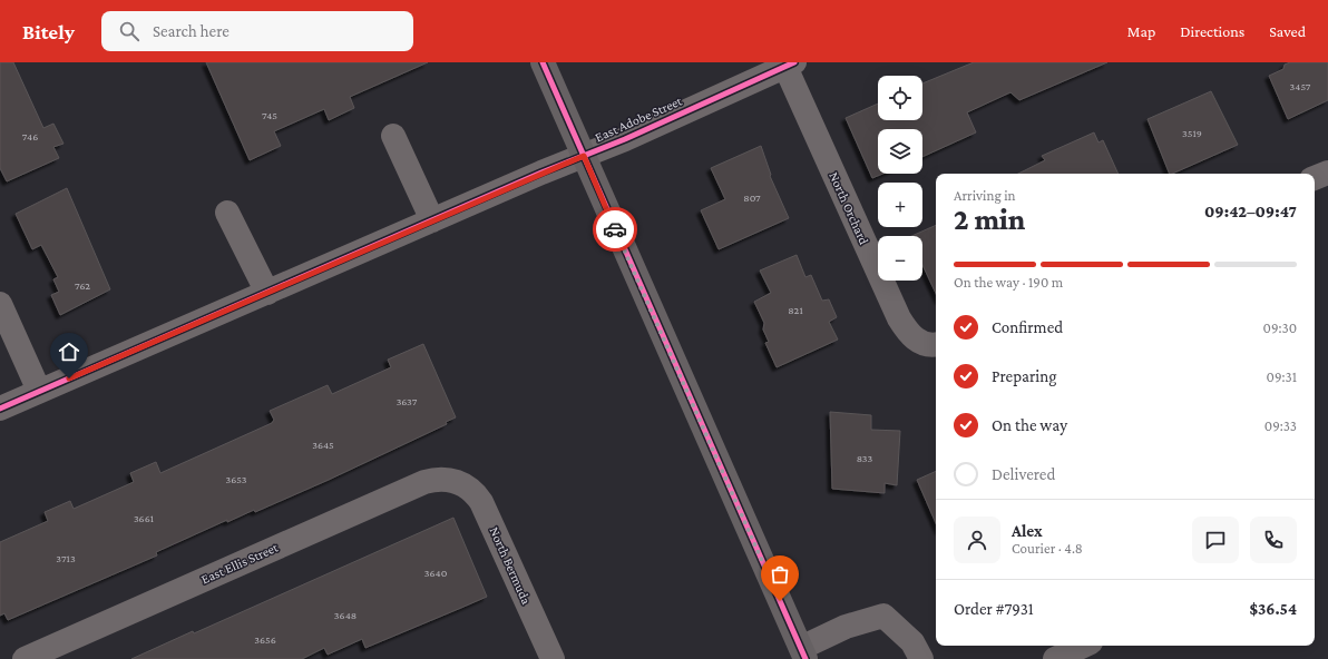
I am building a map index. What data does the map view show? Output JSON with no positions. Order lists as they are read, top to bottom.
{
  "streets": {
    "street": [
      "East Adobe Street",
      "North Orchard",
      "East Ellis Street",
      "North Bermuda"
    ]
  },
  "crossings": [
    ["East Adobe Street", "North Orchard"],
    ["East Ellis Street", "North Bermuda"]
  ],
  "house_numbers": [
    "3457",
    "745",
    "3519",
    "746",
    "807",
    "762",
    "821",
    "3637",
    "3645",
    "833",
    "3653",
    "3661",
    "3713",
    "3640",
    "3648",
    "3656"
  ],
  "page": {
    "header": "Bitely",
    "search": "Search here",
    "nav": ["Map", "Directions", "Saved"],
    "map_buttons": ["+", "−"],
    "heading": ["2 min", "Arriving in", "09:42–09:47"],
    "panel": [
      "Alex",
      "Courier · 4.8",
      "Order #7931",
      "$36.54"
    ],
    "bar": "On the way · 190 m",
    "list": [
      ["Confirmed", "09:30"],
      ["Preparing", "09:31"],
      ["On the way", "09:33"],
      "Delivered"
    ]
  }
}
